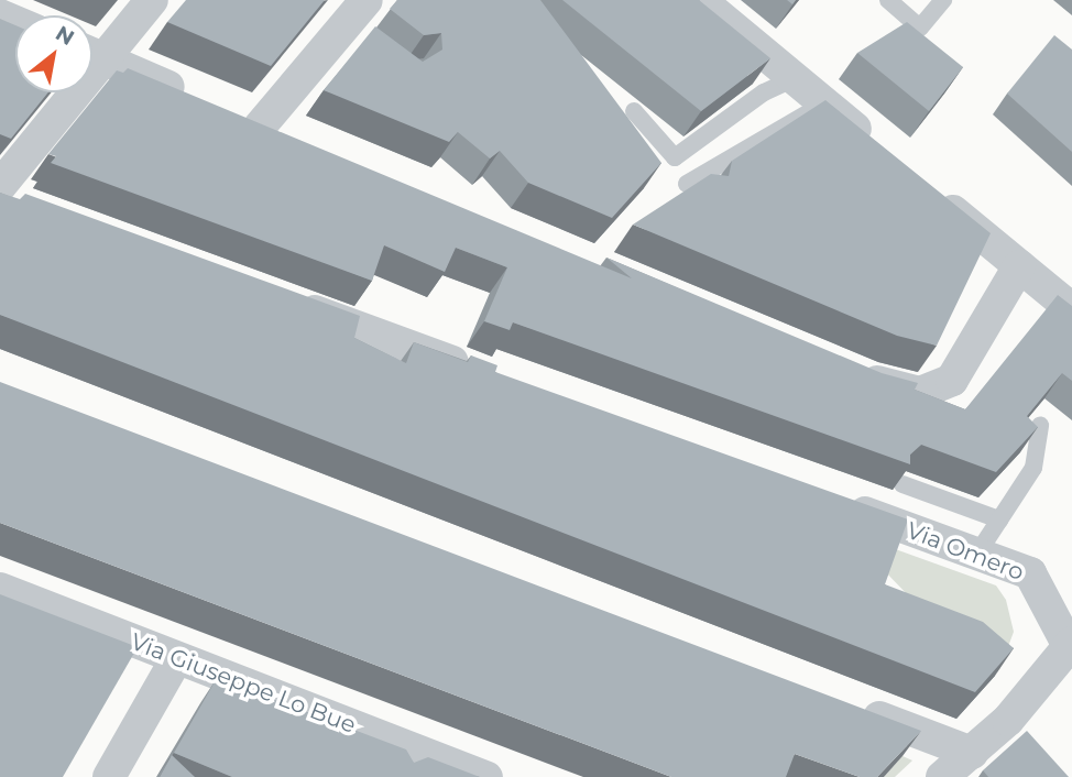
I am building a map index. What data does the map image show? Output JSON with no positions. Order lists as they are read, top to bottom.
{
  "streets": {
    "street": ["Via Omero", "Via Giuseppe Lo Bue"]
  },
  "north": "top right"
}
